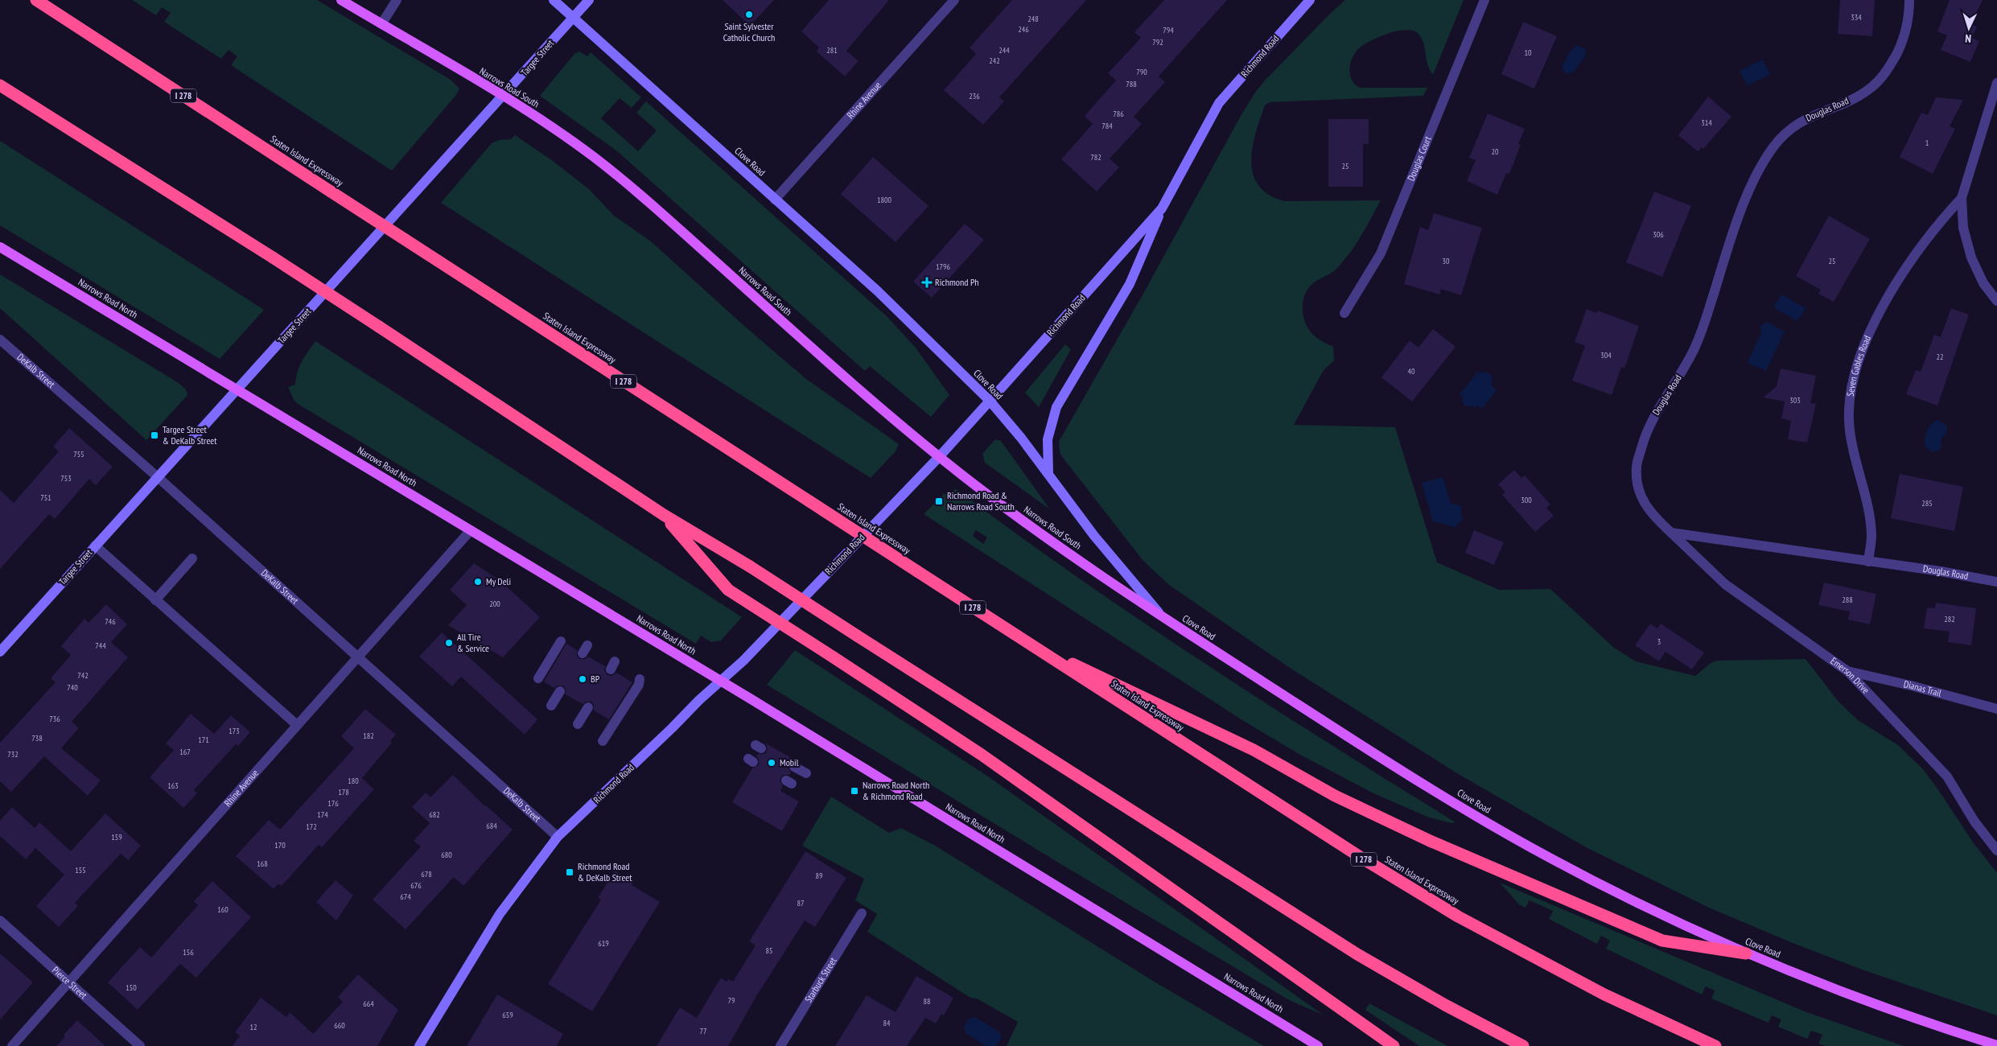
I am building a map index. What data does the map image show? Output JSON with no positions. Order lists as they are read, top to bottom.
{
  "streets": {
    "highway": ["I 278", "Staten Island Expressway"],
    "main road": [
      "Richmond Road",
      "Targee Street",
      "Narrows Road South",
      "Clove Road",
      "Narrows Road North"
    ],
    "street": [
      "Rhine Avenue",
      "Douglas Road",
      "Douglas Court",
      "Seven Gables Road",
      "DeKalb Street",
      "Emerson Drive",
      "Dianas Trail",
      "Starbuck Street",
      "Pierce Street"
    ]
  },
  "crossings": [
    ["Richmond Road", "Narrows Road South"],
    ["Richmond Road", "Clove Road"],
    ["Richmond Road", "Narrows Road North"],
    ["Richmond Road", "DeKalb Street"],
    ["Targee Street", "Narrows Road South"],
    ["Targee Street", "Clove Road"],
    ["Targee Street", "Narrows Road North"],
    ["Targee Street", "DeKalb Street"],
    ["Narrows Road South", "Clove Road"],
    ["Rhine Avenue", "Clove Road"],
    ["Rhine Avenue", "Narrows Road North"],
    ["Rhine Avenue", "DeKalb Street"],
    ["Rhine Avenue", "Pierce Street"],
    ["Douglas Road", "Seven Gables Road"],
    ["Douglas Road", "Emerson Drive"],
    ["Emerson Drive", "Dianas Trail"]
  ],
  "places": {
    "other": [
      "Saint Sylvester Catholic Church",
      "My Deli",
      "All Tire & Service",
      "BP",
      "Mobil"
    ],
    "health": ["Richmond Ph"],
    "transit": [
      "Targee Street & DeKalb Street",
      "Richmond Road & Narrows Road South",
      "Narrows Road North & Richmond Road",
      "Richmond Road & DeKalb Street"
    ]
  },
  "house_numbers": [
    "334",
    "248",
    "246",
    "794",
    "792",
    "281",
    "244",
    "10",
    "242",
    "790",
    "788",
    "236",
    "786",
    "314",
    "784",
    "1",
    "20",
    "782",
    "25",
    "1800",
    "306",
    "30",
    "25",
    "1796",
    "304",
    "22",
    "40",
    "303",
    "755",
    "753",
    "751",
    "300",
    "285",
    "288",
    "200",
    "282",
    "746",
    "3",
    "744",
    "742",
    "740",
    "736",
    "173",
    "182",
    "738",
    "171",
    "167",
    "732",
    "180",
    "163",
    "178",
    "176",
    "174",
    "682",
    "684",
    "172",
    "159",
    "170",
    "680",
    "168",
    "155",
    "678",
    "89",
    "676",
    "674",
    "87",
    "160",
    "619",
    "85",
    "156",
    "150",
    "79",
    "88",
    "664",
    "659",
    "84",
    "660",
    "12",
    "77"
  ],
  "north": "bottom"
}
